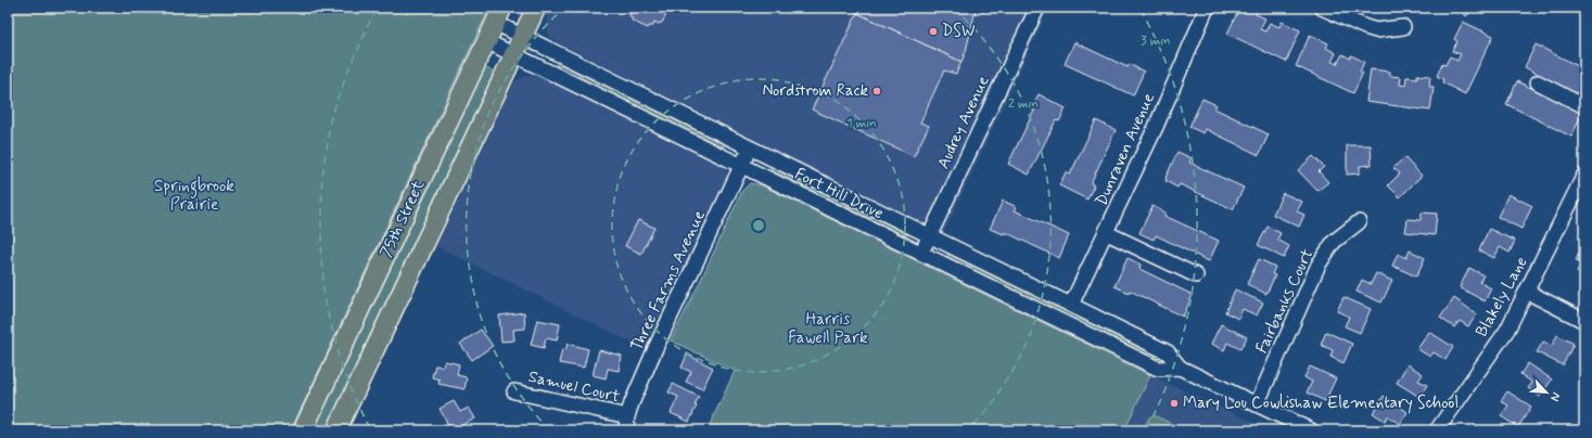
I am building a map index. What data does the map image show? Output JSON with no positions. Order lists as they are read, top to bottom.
{
  "streets": {
    "main road": ["75th Street"],
    "street": [
      "Audrey Avenue",
      "Dunraven Avenue",
      "Fort Hill Drive",
      "Three Farms Avenue",
      "Blakely Lane",
      "Fairbanks Court",
      "Samuel Court"
    ]
  },
  "crossings": [
    ["Audrey Avenue", "Fort Hill Drive"],
    ["Dunraven Avenue", "Fort Hill Drive"],
    ["Fort Hill Drive", "75th Street"],
    ["Fort Hill Drive", "Three Farms Avenue"],
    ["Fort Hill Drive", "Fairbanks Court"],
    ["Three Farms Avenue", "Samuel Court"]
  ],
  "parks": ["Springbrook Prairie", "Harris Fawell Park"],
  "places": ["DSW", "Nordstrom Rack", "Mary Lou Cowlishaw Elementary School"],
  "north": "bottom right",
  "rings": ["3 min", "2 min", "1 min"]
}
